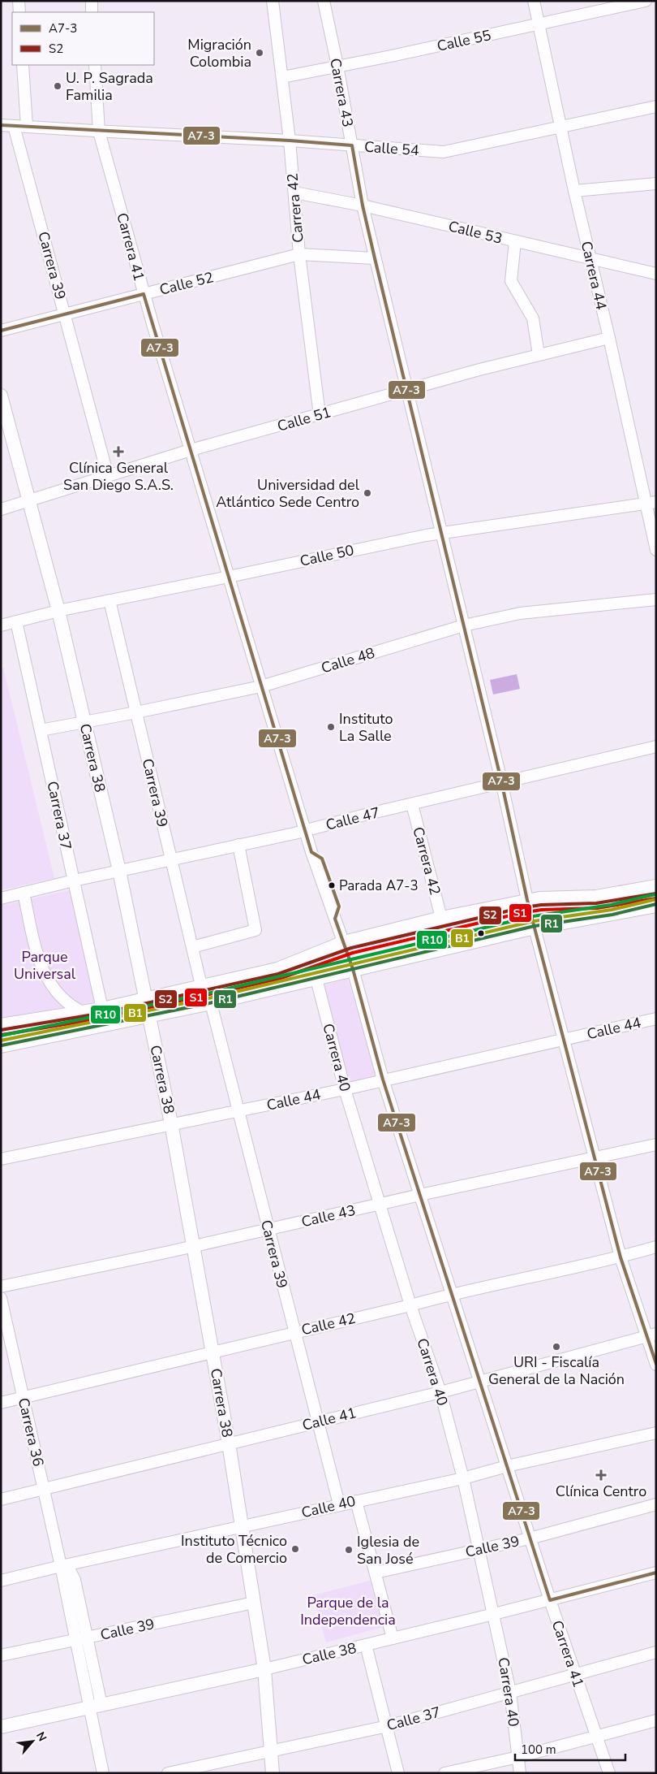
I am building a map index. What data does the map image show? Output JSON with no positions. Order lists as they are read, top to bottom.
{
  "streets": {
    "main road": ["Carrera 38", "Calle 38"],
    "street": [
      "Calle 55",
      "Carrera 43",
      "Calle 54",
      "Carrera 42",
      "Calle 53",
      "Carrera 41",
      "Carrera 39",
      "Carrera 44",
      "Calle 52",
      "Calle 51",
      "Calle 50",
      "Calle 48",
      "Carrera 37",
      "Calle 47",
      "Calle 44",
      "Carrera 40",
      "Calle 43",
      "Calle 42",
      "Calle 41",
      "Carrera 36",
      "Calle 40",
      "Calle 39",
      "Calle 37"
    ]
  },
  "crossings": [
    ["Calle 55", "Carrera 43"],
    ["Calle 55", "Carrera 42"],
    ["Calle 55", "Carrera 44"],
    ["Carrera 43", "Calle 54"],
    ["Carrera 43", "Calle 53"],
    ["Carrera 43", "Calle 52"],
    ["Carrera 43", "Calle 51"],
    ["Carrera 43", "Calle 50"],
    ["Carrera 43", "Calle 48"],
    ["Carrera 43", "Calle 47"],
    ["Carrera 43", "Calle 44"],
    ["Carrera 43", "Calle 43"],
    ["Carrera 43", "Calle 42"],
    ["Carrera 43", "Calle 41"],
    ["Calle 54", "Carrera 42"],
    ["Calle 54", "Carrera 41"],
    ["Calle 54", "Carrera 39"],
    ["Calle 54", "Carrera 44"],
    ["Carrera 42", "Calle 53"],
    ["Carrera 42", "Calle 52"],
    ["Carrera 42", "Calle 51"],
    ["Carrera 42", "Calle 47"],
    ["Calle 53", "Carrera 44"],
    ["Carrera 41", "Calle 52"],
    ["Carrera 41", "Calle 51"],
    ["Carrera 41", "Calle 50"],
    ["Carrera 41", "Calle 48"],
    ["Carrera 41", "Calle 47"],
    ["Carrera 41", "Calle 44"],
    ["Carrera 41", "Calle 43"],
    ["Carrera 41", "Calle 42"],
    ["Carrera 41", "Calle 41"],
    ["Carrera 41", "Calle 40"],
    ["Carrera 41", "Calle 39"],
    ["Carrera 41", "Calle 38"],
    ["Carrera 41", "Calle 37"],
    ["Carrera 39", "Calle 52"],
    ["Carrera 39", "Calle 51"],
    ["Carrera 39", "Calle 50"],
    ["Carrera 39", "Calle 48"],
    ["Carrera 39", "Calle 47"],
    ["Carrera 39", "Calle 44"],
    ["Carrera 39", "Calle 43"],
    ["Carrera 39", "Calle 42"],
    ["Carrera 39", "Calle 41"],
    ["Carrera 39", "Calle 40"],
    ["Carrera 44", "Calle 51"],
    ["Carrera 44", "Calle 50"],
    ["Calle 51", "Carrera 38"],
    ["Calle 50", "Carrera 38"],
    ["Calle 50", "Carrera 37"],
    ["Calle 48", "Carrera 38"],
    ["Calle 48", "Carrera 37"],
    ["Carrera 38", "Calle 47"],
    ["Carrera 38", "Calle 44"],
    ["Carrera 38", "Calle 43"],
    ["Carrera 38", "Calle 42"],
    ["Carrera 38", "Calle 41"],
    ["Carrera 38", "Calle 40"],
    ["Carrera 38", "Calle 39"],
    ["Carrera 38", "Calle 38"],
    ["Carrera 38", "Calle 37"],
    ["Carrera 37", "Calle 47"],
    ["Calle 44", "Carrera 40"],
    ["Carrera 40", "Calle 43"],
    ["Carrera 40", "Calle 42"],
    ["Carrera 40", "Calle 41"],
    ["Carrera 40", "Calle 40"],
    ["Carrera 40", "Calle 39"],
    ["Carrera 40", "Calle 38"],
    ["Carrera 40", "Calle 37"],
    ["Calle 42", "Carrera 36"],
    ["Calle 41", "Carrera 36"],
    ["Carrera 36", "Calle 40"],
    ["Carrera 36", "Calle 39"],
    ["Carrera 36", "Calle 38"]
  ],
  "parks": ["Parque Universal", "Parque de la Independencia"],
  "places": {
    "other": [
      "Migración Colombia",
      "U. P. Sagrada Familia",
      "Universidad del Atlántico Sede Centro",
      "Instituto La Salle",
      "Parada A7-3",
      "URI - Fiscalía General de la Nación",
      "Instituto Técnico de Comercio",
      "Iglesia de San José"
    ],
    "health": ["Clínica General San Diego S.A.S.", "Clínica Centro"]
  },
  "lines": [
    "transit line A7-3",
    "transit line S2",
    "transit line R10",
    "transit line S1",
    "transit line B1",
    "transit line R1"
  ],
  "legend": ["A7-3", "S2"],
  "scale_bar": "100 m",
  "north": "top right"
}
